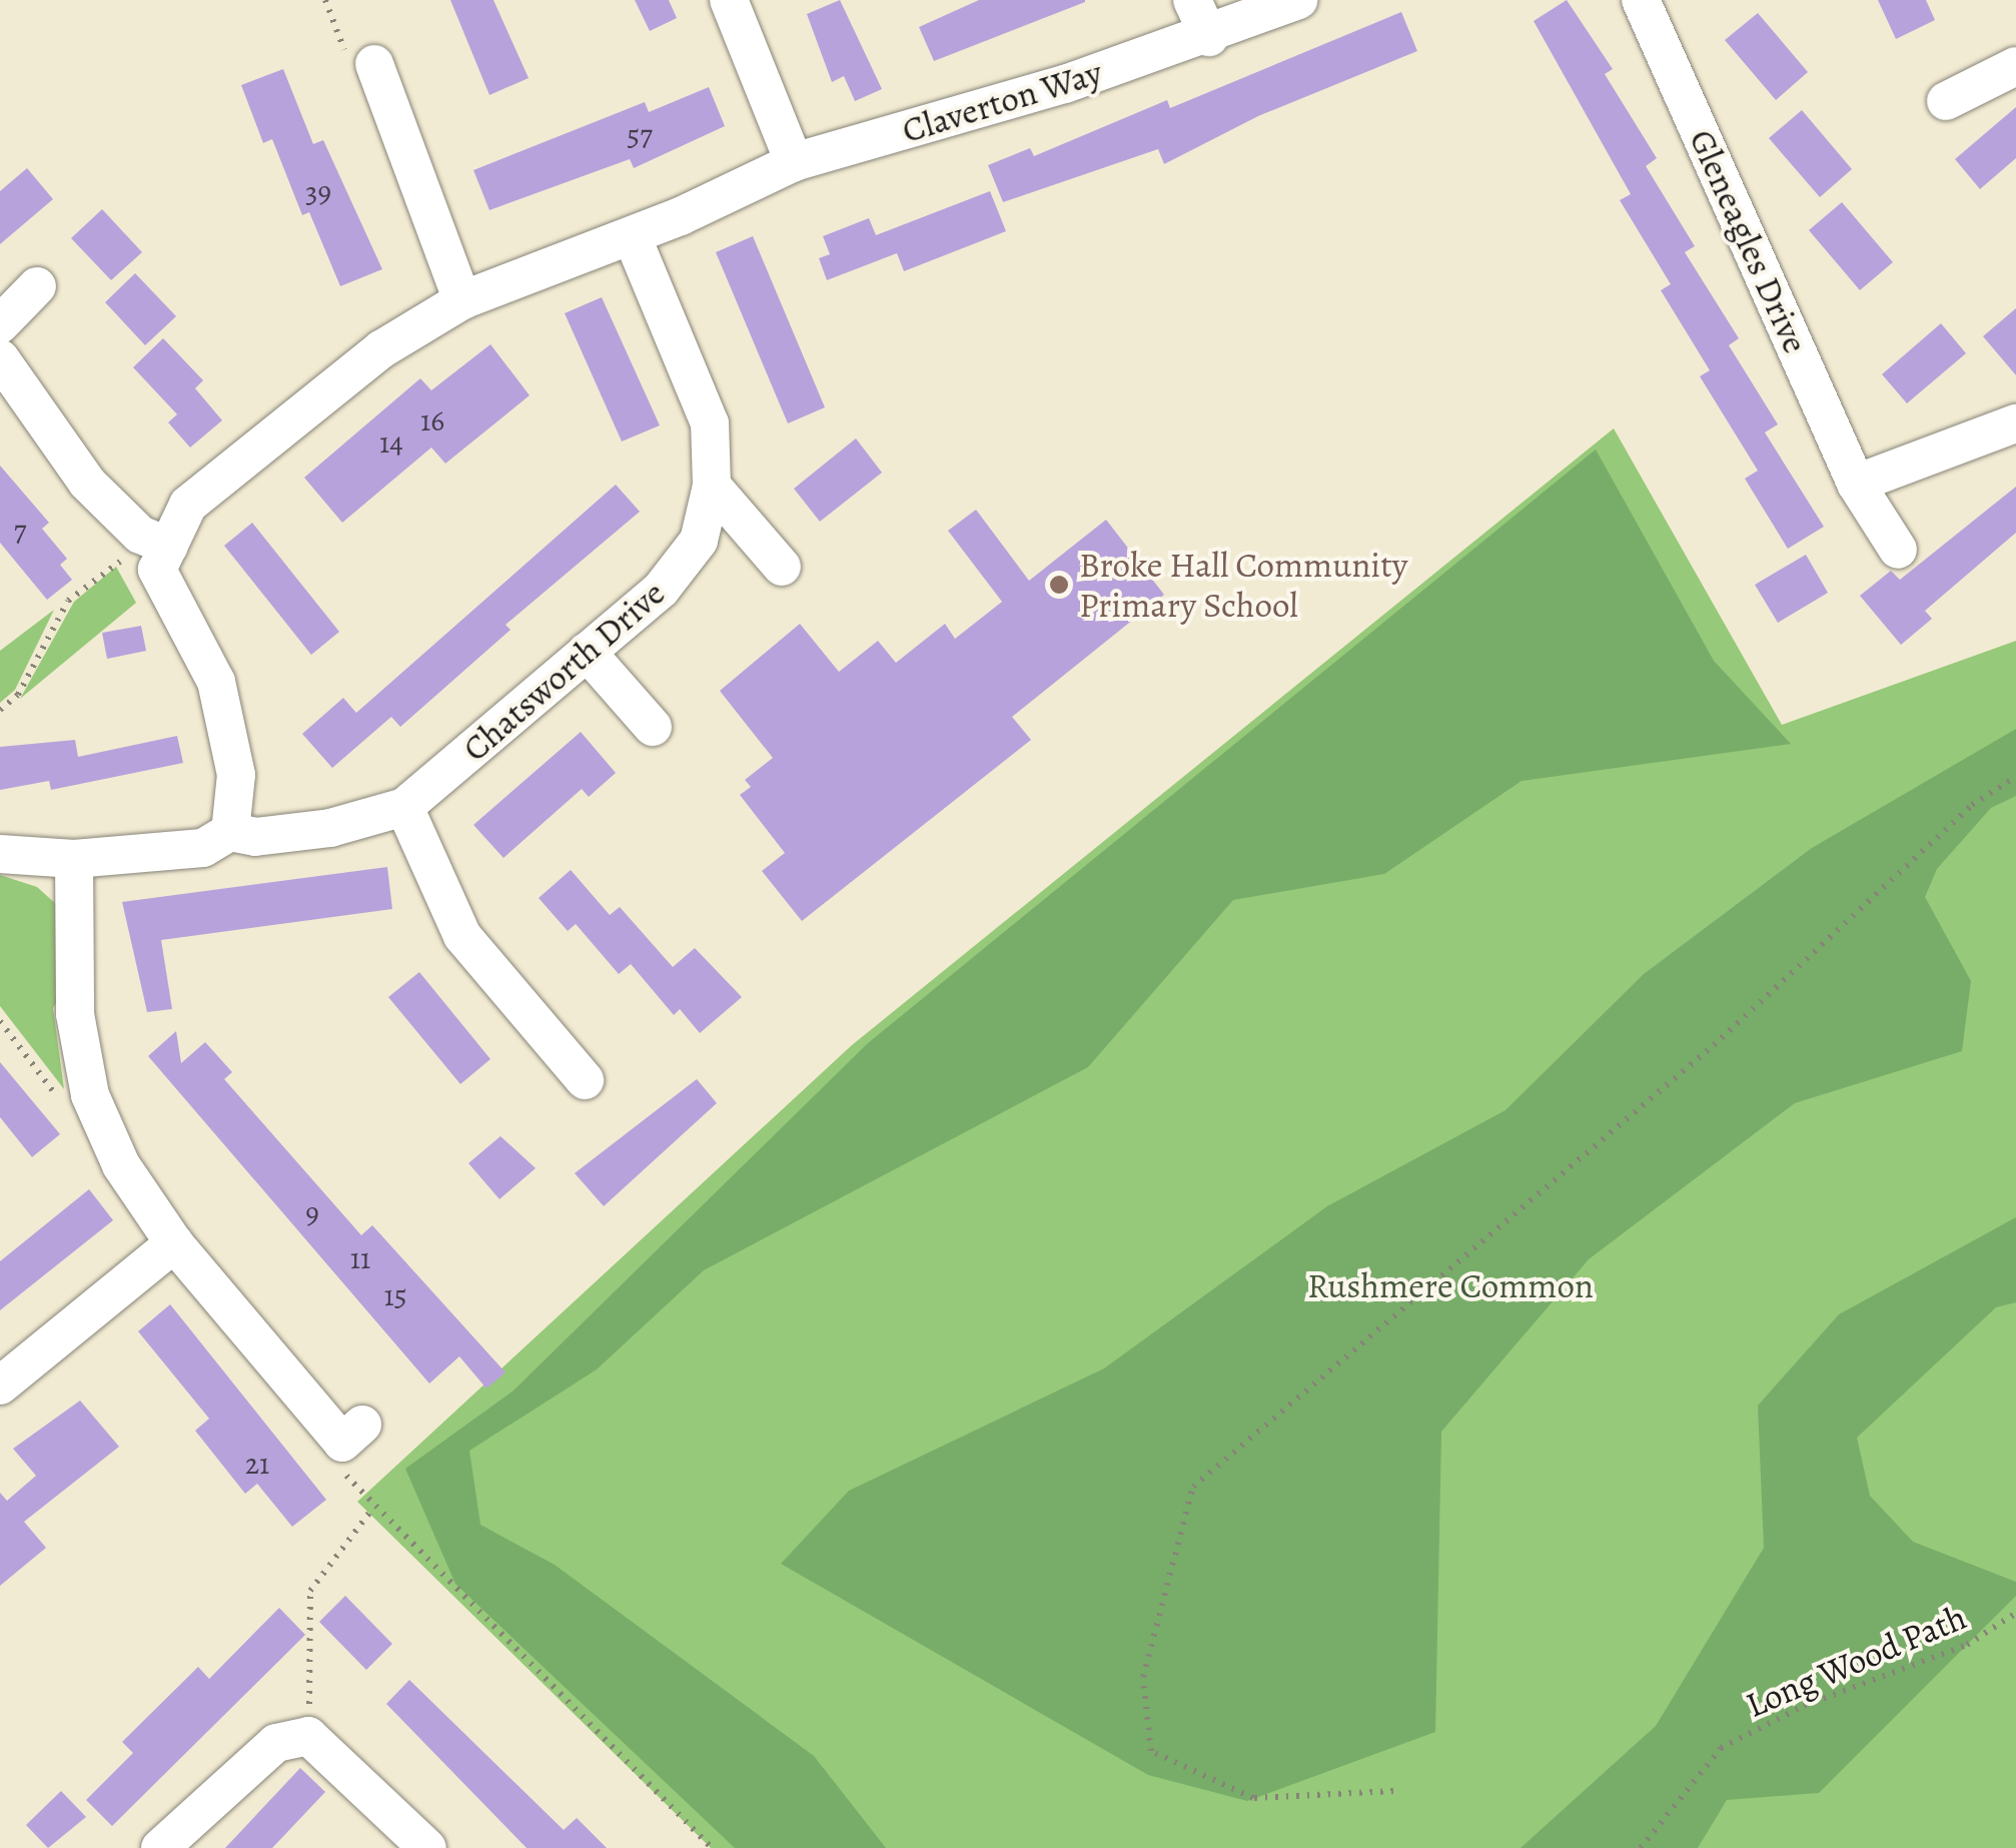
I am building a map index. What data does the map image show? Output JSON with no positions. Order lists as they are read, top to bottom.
{
  "streets": {
    "street": ["Claverton Way", "Gleneagles Drive", "Chatsworth Drive"],
    "path": ["Long Wood Path"]
  },
  "crossings": [
    ["Claverton Way", "Chatsworth Drive"]
  ],
  "parks": ["Rushmere Common"],
  "places": ["Broke Hall Community Primary School"],
  "house_numbers": [
    "57",
    "39",
    "16",
    "14",
    "7",
    "9",
    "11",
    "15",
    "21"
  ]
}
